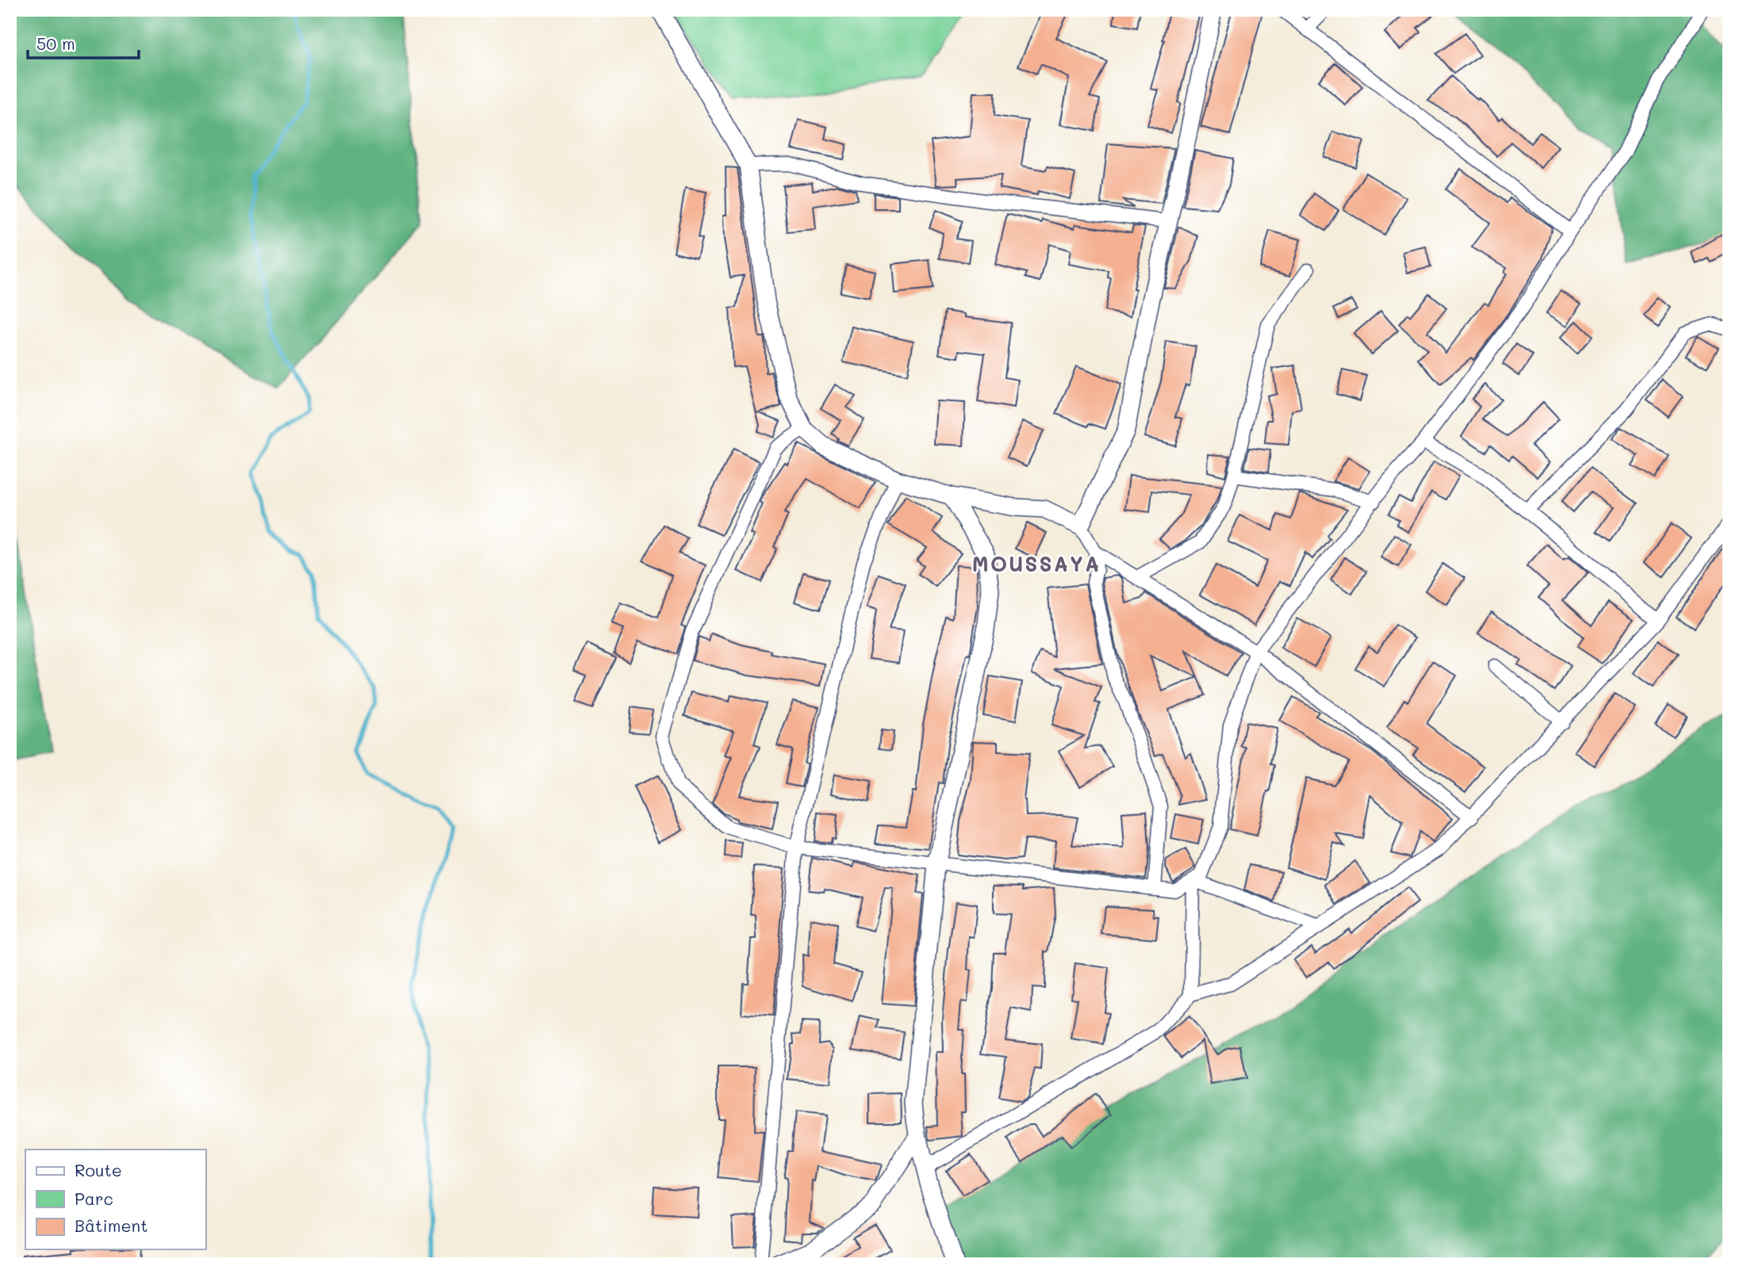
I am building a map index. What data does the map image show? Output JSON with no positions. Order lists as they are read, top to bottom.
{
  "districts": ["MOUSSAYA"],
  "legend": ["Route", "Parc", "Bâtiment"],
  "scale_bar": "50 m"
}
